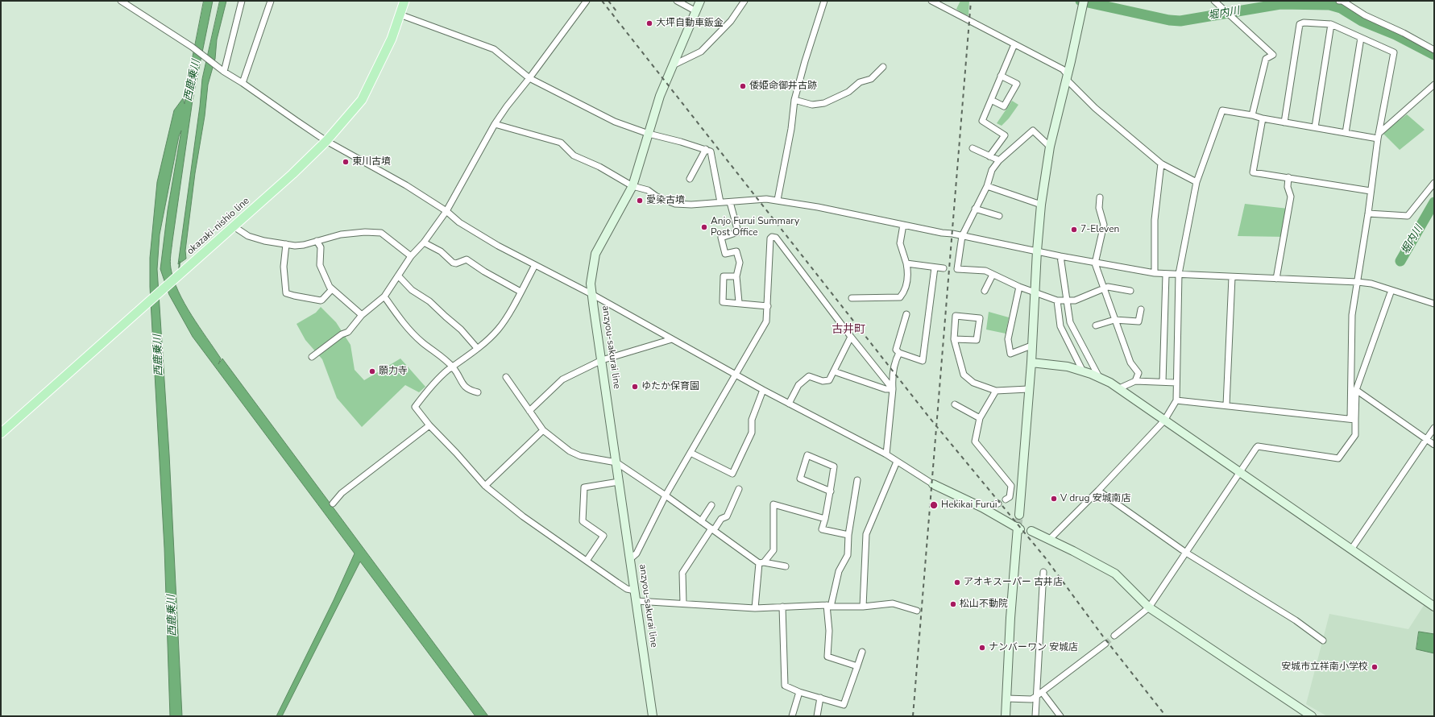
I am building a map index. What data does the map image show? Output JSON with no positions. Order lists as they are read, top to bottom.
{
  "streets": {
    "main road": ["okazaki-nishio line"],
    "street": ["anzyou-sakurai line"]
  },
  "districts": ["古井町"],
  "water": ["堀内川", "西鹿乗川"],
  "places": [
    "大坪自動車鈑金",
    "倭姫命御井古跡",
    "東川古墳",
    "愛染古墳",
    "Anjo Furui Summary Post Office",
    "7-Eleven",
    "願力寺",
    "ゆたか保育園",
    "V drug 安城南店",
    "Hekikai Furui",
    "アオキスーパー 古井店",
    "松山不動院",
    "ナンバーワン 安城店",
    "安城市立祥南小学校"
  ]
}
